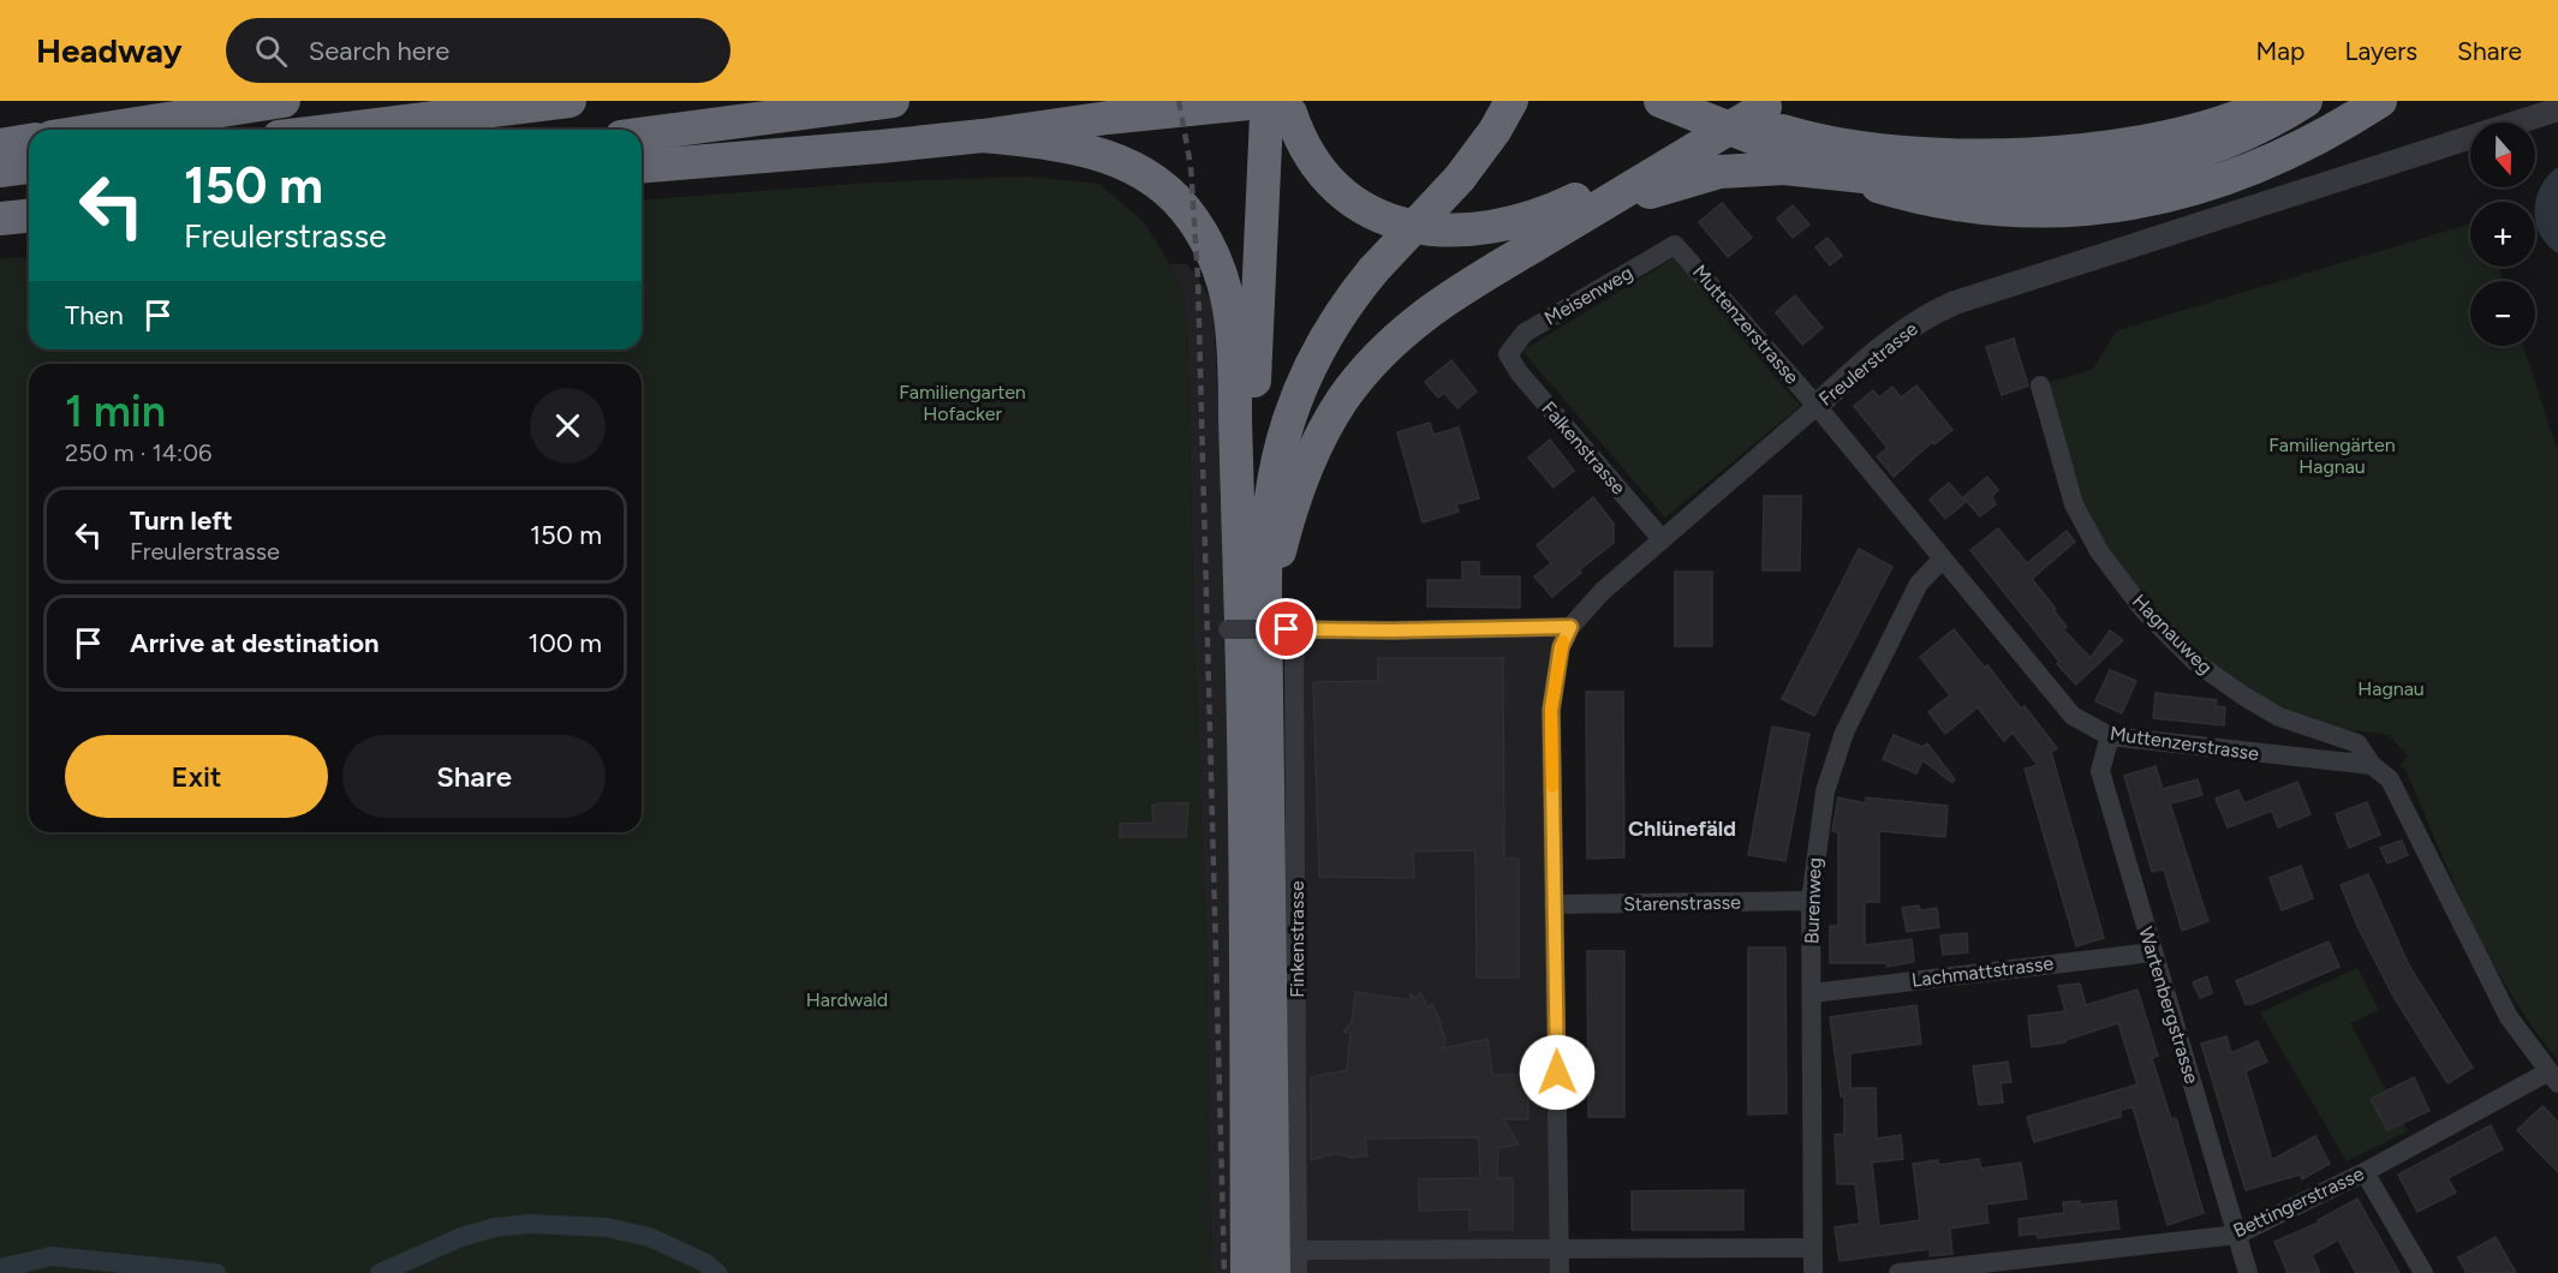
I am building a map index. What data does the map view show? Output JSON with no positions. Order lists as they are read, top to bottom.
{
  "streets": {
    "street": [
      "Meisenweg",
      "Muttenzerstrasse",
      "Freulerstrasse",
      "Falkenstrasse",
      "Hagnauweg",
      "Burenweg",
      "Starenstrasse",
      "Lachmattstrasse",
      "Wartenbergstrasse",
      "Bettingerstrasse"
    ]
  },
  "crossings": [
    ["Meisenweg", "Muttenzerstrasse"],
    ["Meisenweg", "Falkenstrasse"],
    ["Muttenzerstrasse", "Freulerstrasse"],
    ["Muttenzerstrasse", "Hagnauweg"],
    ["Muttenzerstrasse", "Burenweg"],
    ["Muttenzerstrasse", "Wartenbergstrasse"],
    ["Freulerstrasse", "Falkenstrasse"],
    ["Burenweg", "Starenstrasse"],
    ["Burenweg", "Lachmattstrasse"],
    ["Lachmattstrasse", "Wartenbergstrasse"],
    ["Wartenbergstrasse", "Bettingerstrasse"]
  ],
  "districts": ["Chlünefäld"],
  "parks": [
    "Familiengarten Hofacker",
    "Familiengärten Hagnau",
    "Hagnau",
    "Hardwald"
  ],
  "north": "bottom",
  "page": {
    "header": "Headway",
    "search": "Search here",
    "nav": ["Map", "Layers", "Share"],
    "map_buttons": ["+", "−"],
    "turn": ["150 m", "Freulerstrasse"],
    "then": "Then",
    "heading": ["1 min", "250 m · 14:06"],
    "list": [
      {
        "name": "Turn left",
        "note": "Freulerstrasse",
        "value": "150 m"
      },
      {
        "name": "Arrive at destination",
        "value": "100 m"
      }
    ],
    "buttons": ["Exit", "Share"]
  }
}
